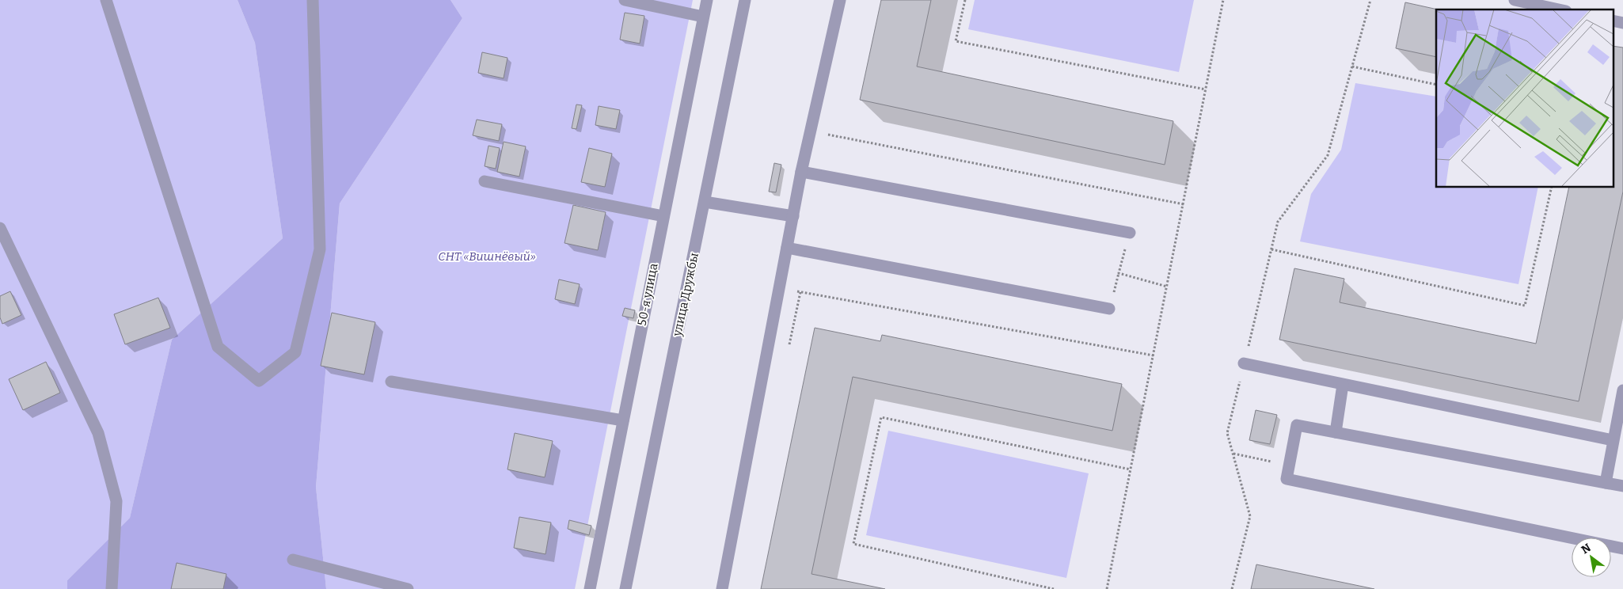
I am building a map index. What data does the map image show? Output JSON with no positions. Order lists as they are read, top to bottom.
{
  "streets": {
    "street": ["50-я улица", "улица Дружбы"]
  },
  "parks": ["СНТ «Вишнёвый»"],
  "north": "top left"
}
